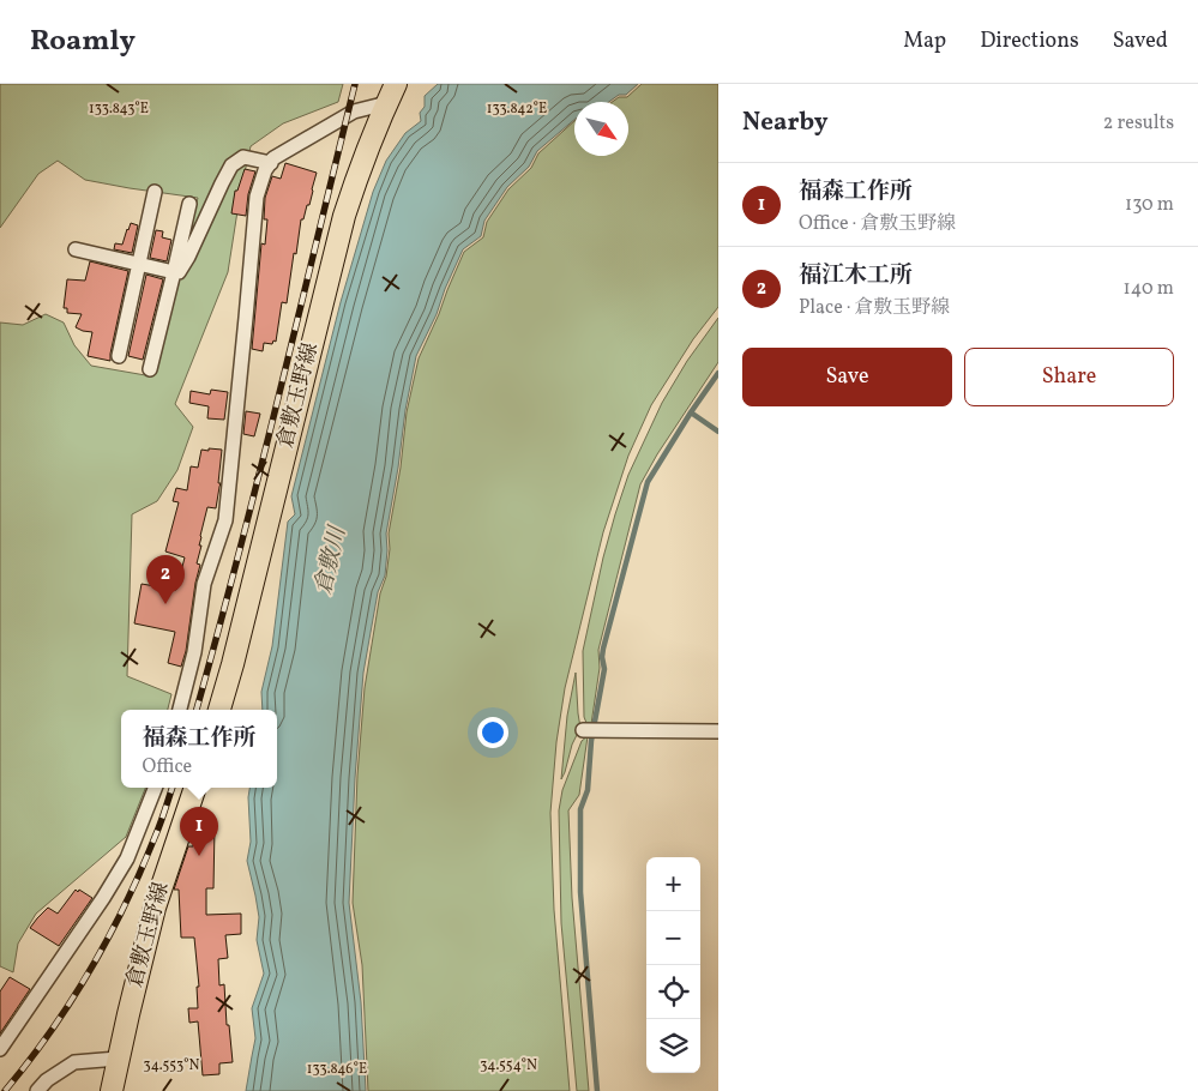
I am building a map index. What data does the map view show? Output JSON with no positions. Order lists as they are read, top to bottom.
{
  "streets": {
    "main road": ["倉敷玉野線"]
  },
  "water": ["倉敷川"],
  "north": "bottom right",
  "page": {
    "header": "Roamly",
    "nav": ["Map", "Directions", "Saved"],
    "heading": ["Nearby", "2 results"],
    "list": [
      {
        "mark": "1",
        "name": "福森工作所",
        "note": "Office · 倉敷玉野線",
        "value": "130 m"
      },
      {
        "mark": "2",
        "name": "福江木工所",
        "note": "Place · 倉敷玉野線",
        "value": "140 m"
      }
    ],
    "buttons": ["Save", "Share"],
    "pins": ["2", "1"],
    "popup": ["福森工作所", "Office"],
    "map_buttons": ["+", "−"]
  },
  "coordinates": [
    "133.843°E",
    "133.842°E",
    "34.553°N",
    "34.554°N",
    "133.846°E"
  ]
}
